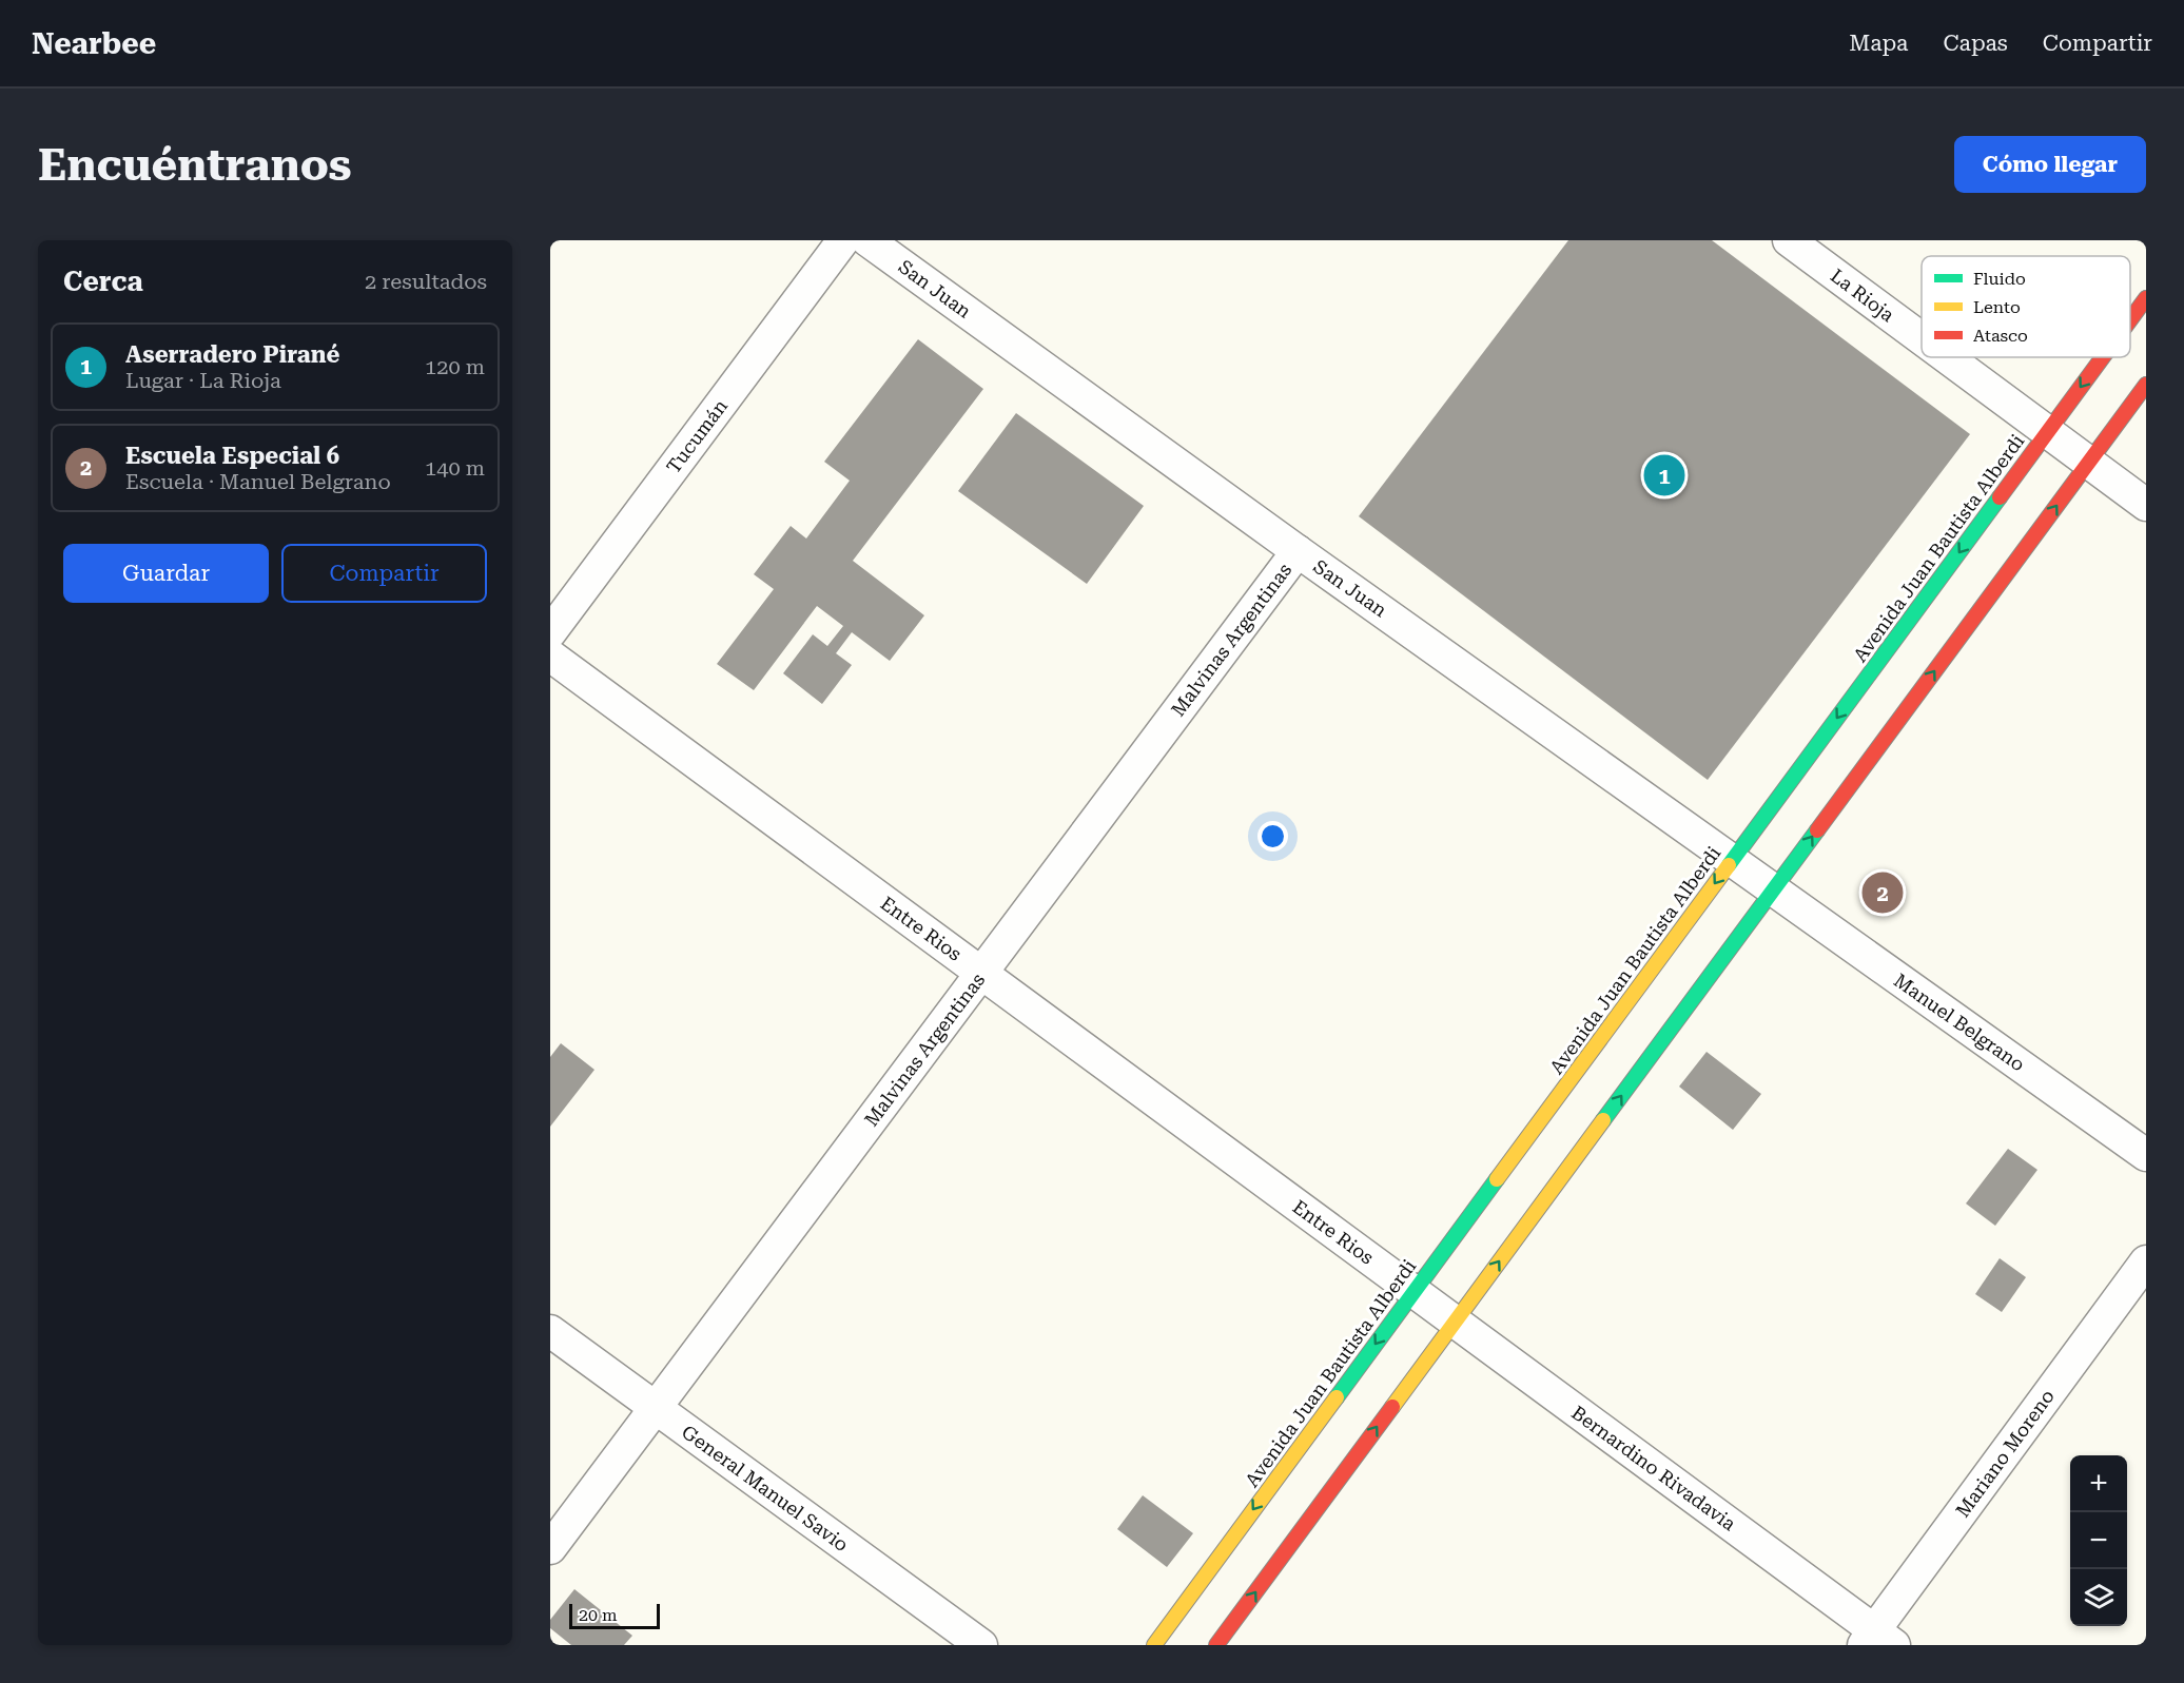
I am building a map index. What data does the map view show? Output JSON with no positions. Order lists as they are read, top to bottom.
{
  "streets": {
    "street": [
      "San Juan",
      "La Rioja",
      "Tucumán",
      "Avenida Juan Bautista Alberdi",
      "Malvinas Argentinas",
      "Entre Rios",
      "Manuel Belgrano",
      "Mariano Moreno",
      "Bernardino Rivadavia",
      "General Manuel Savio"
    ]
  },
  "crossings": [
    ["San Juan", "Avenida Juan Bautista Alberdi"],
    ["San Juan", "Malvinas Argentinas"],
    ["San Juan", "Manuel Belgrano"],
    ["La Rioja", "Avenida Juan Bautista Alberdi"],
    ["Avenida Juan Bautista Alberdi", "Entre Rios"],
    ["Avenida Juan Bautista Alberdi", "Bernardino Rivadavia"],
    ["Malvinas Argentinas", "Entre Rios"],
    ["Malvinas Argentinas", "General Manuel Savio"],
    ["Entre Rios", "Bernardino Rivadavia"],
    ["Mariano Moreno", "Bernardino Rivadavia"]
  ],
  "legend": ["Fluido", "Lento", "Atasco"],
  "scale_bar": "20 m",
  "page": {
    "header": "Nearbee",
    "nav": ["Mapa", "Capas", "Compartir"],
    "buttons": [
      "Cómo llegar",
      ["Guardar", "Compartir"]
    ],
    "title": "Encuéntranos",
    "heading": ["Cerca", "2 resultados"],
    "list": [
      {
        "mark": "1",
        "name": "Aserradero Pirané",
        "note": "Lugar · La Rioja",
        "value": "120 m"
      },
      {
        "mark": "2",
        "name": "Escuela Especial 6",
        "note": "Escuela · Manuel Belgrano",
        "value": "140 m"
      }
    ],
    "pins": ["1", "2"],
    "map_buttons": ["+", "−"],
    "scale": "20 m"
  }
}
